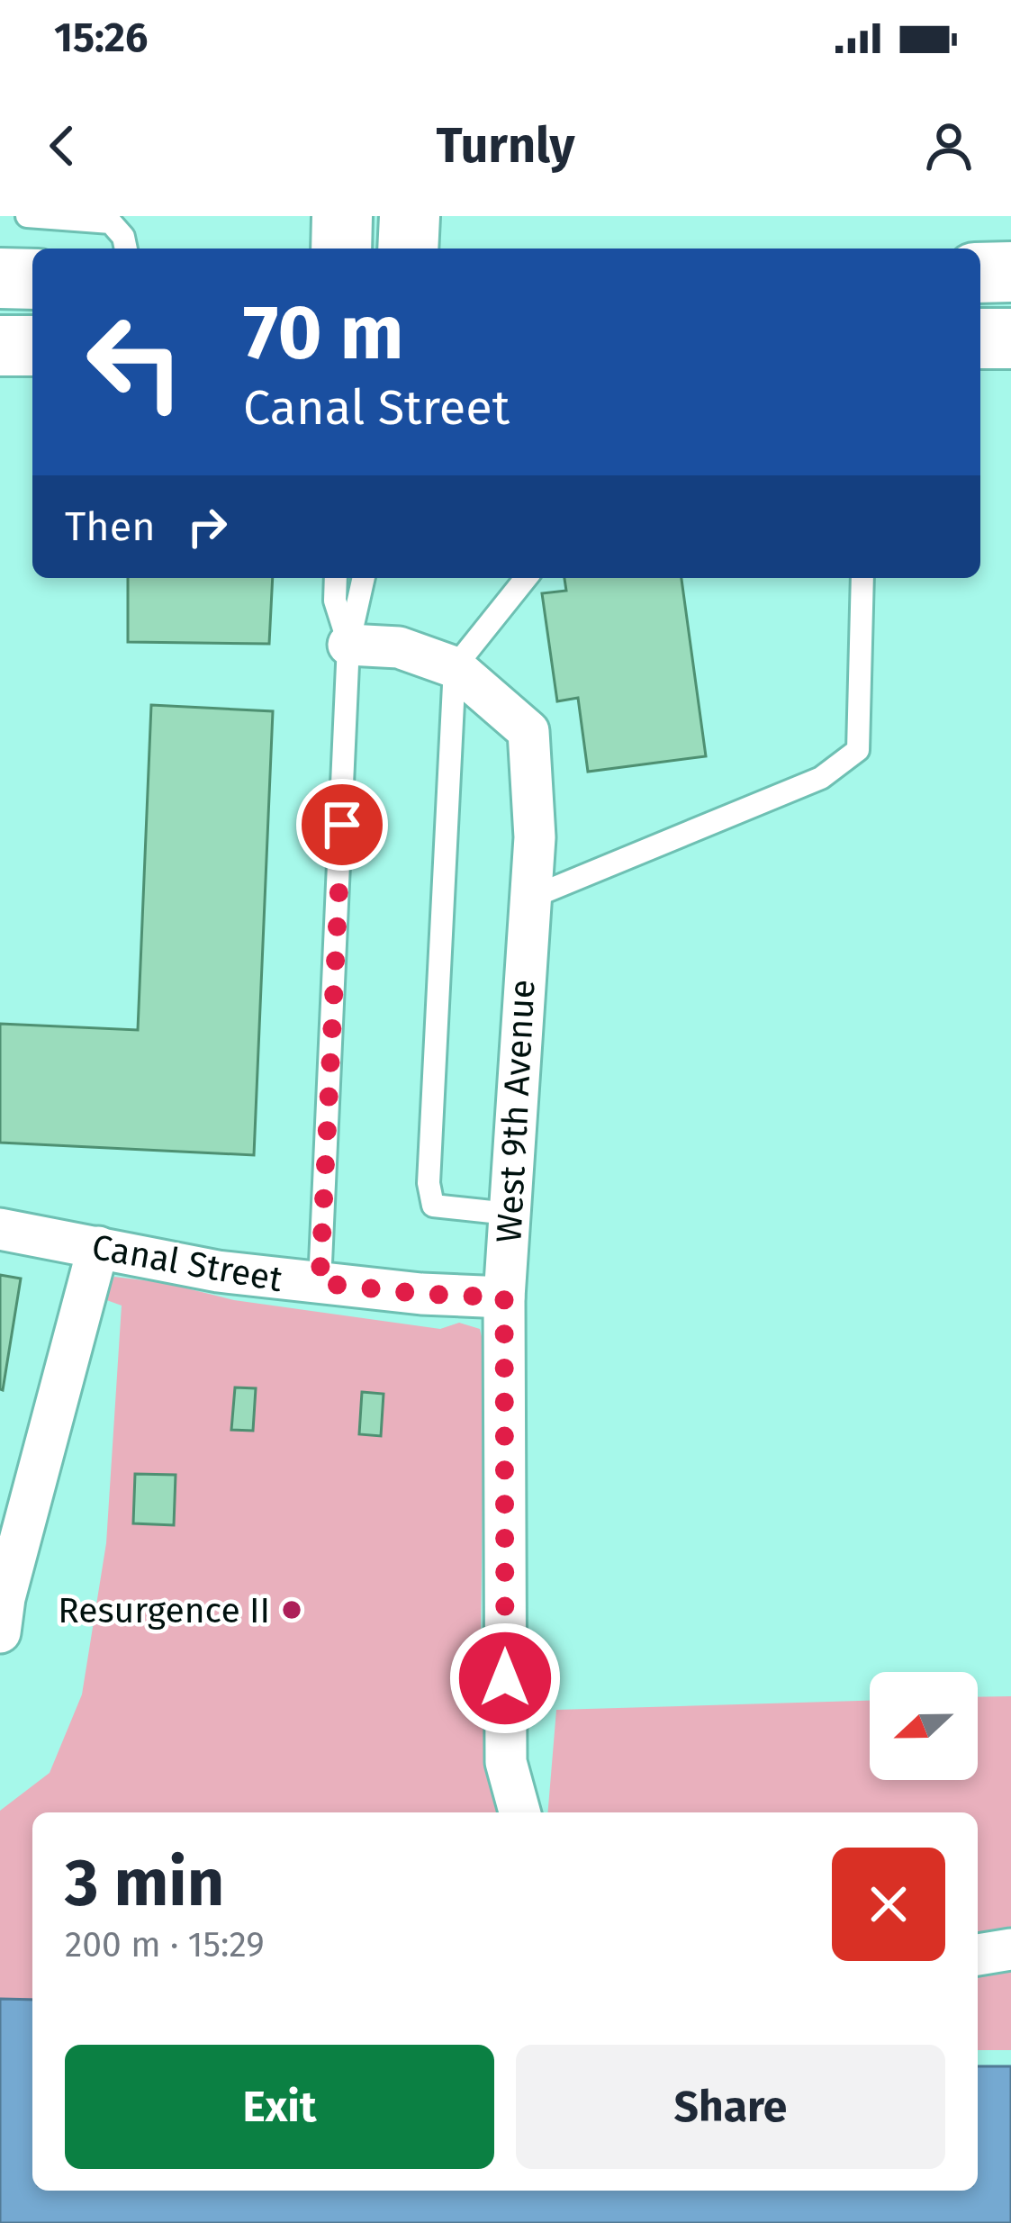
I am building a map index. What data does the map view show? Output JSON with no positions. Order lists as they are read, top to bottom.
{
  "streets": {
    "street": ["West 9th Avenue", "Canal Street"]
  },
  "crossings": [
    ["West 9th Avenue", "Canal Street"]
  ],
  "places": ["Resurgence II"],
  "north": "left",
  "page": {
    "status": "15:26",
    "header": "Turnly",
    "turn": ["70 m", "Canal Street"],
    "then": "Then",
    "heading": ["3 min", "200 m · 15:29"],
    "buttons": ["Exit", "Share"]
  }
}
